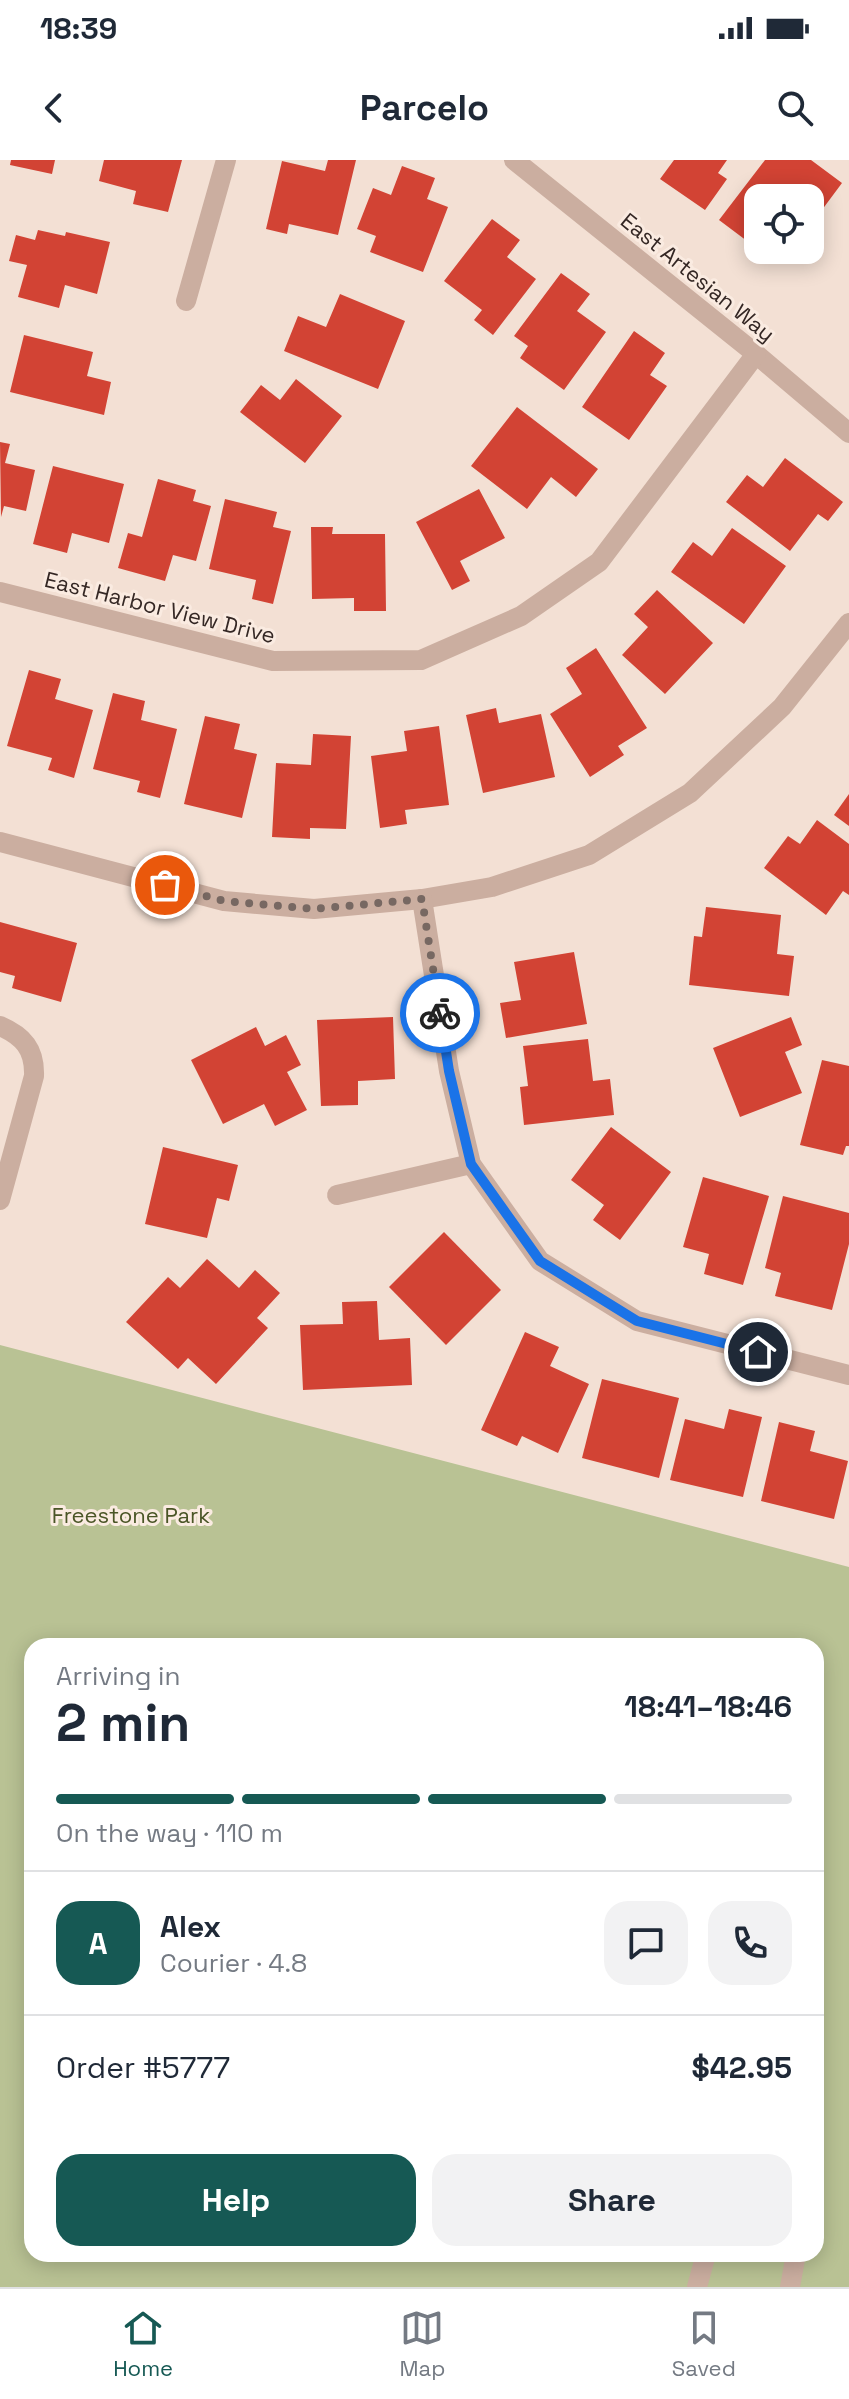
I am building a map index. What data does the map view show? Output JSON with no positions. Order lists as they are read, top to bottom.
{
  "streets": {
    "street": ["East Artesian Way", "East Harbor View Drive"]
  },
  "crossings": [
    ["East Artesian Way", "East Harbor View Drive"]
  ],
  "parks": ["Freestone Park"],
  "page": {
    "status": "18:39",
    "header": "Parcelo",
    "heading": ["2 min", "Arriving in", "18:41–18:46"],
    "panel": [
      "Alex",
      "Courier · 4.8",
      "Order #5777",
      "$42.95"
    ],
    "bar": "On the way · 110 m",
    "round": "A",
    "buttons": ["Help", "Share"],
    "tabs": ["Home", "Map", "Saved"]
  }
}
